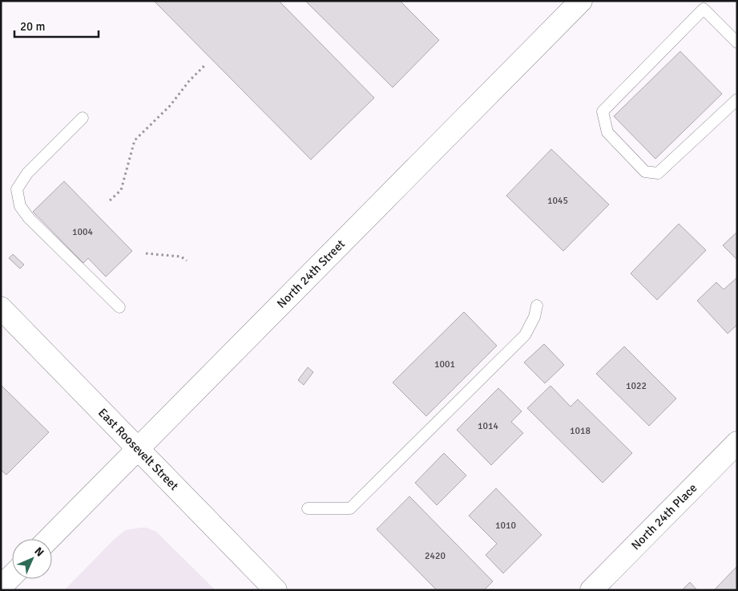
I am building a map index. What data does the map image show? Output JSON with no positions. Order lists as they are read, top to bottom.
{
  "streets": {
    "main road": ["North 24th Street", "East Roosevelt Street", "North 24th Place"]
  },
  "crossings": [
    ["North 24th Street", "East Roosevelt Street"]
  ],
  "house_numbers": [
    "1045",
    "1004",
    "1001",
    "1022",
    "1014",
    "1018",
    "1010",
    "2420"
  ],
  "scale_bar": "20 m",
  "north": "top right"
}
